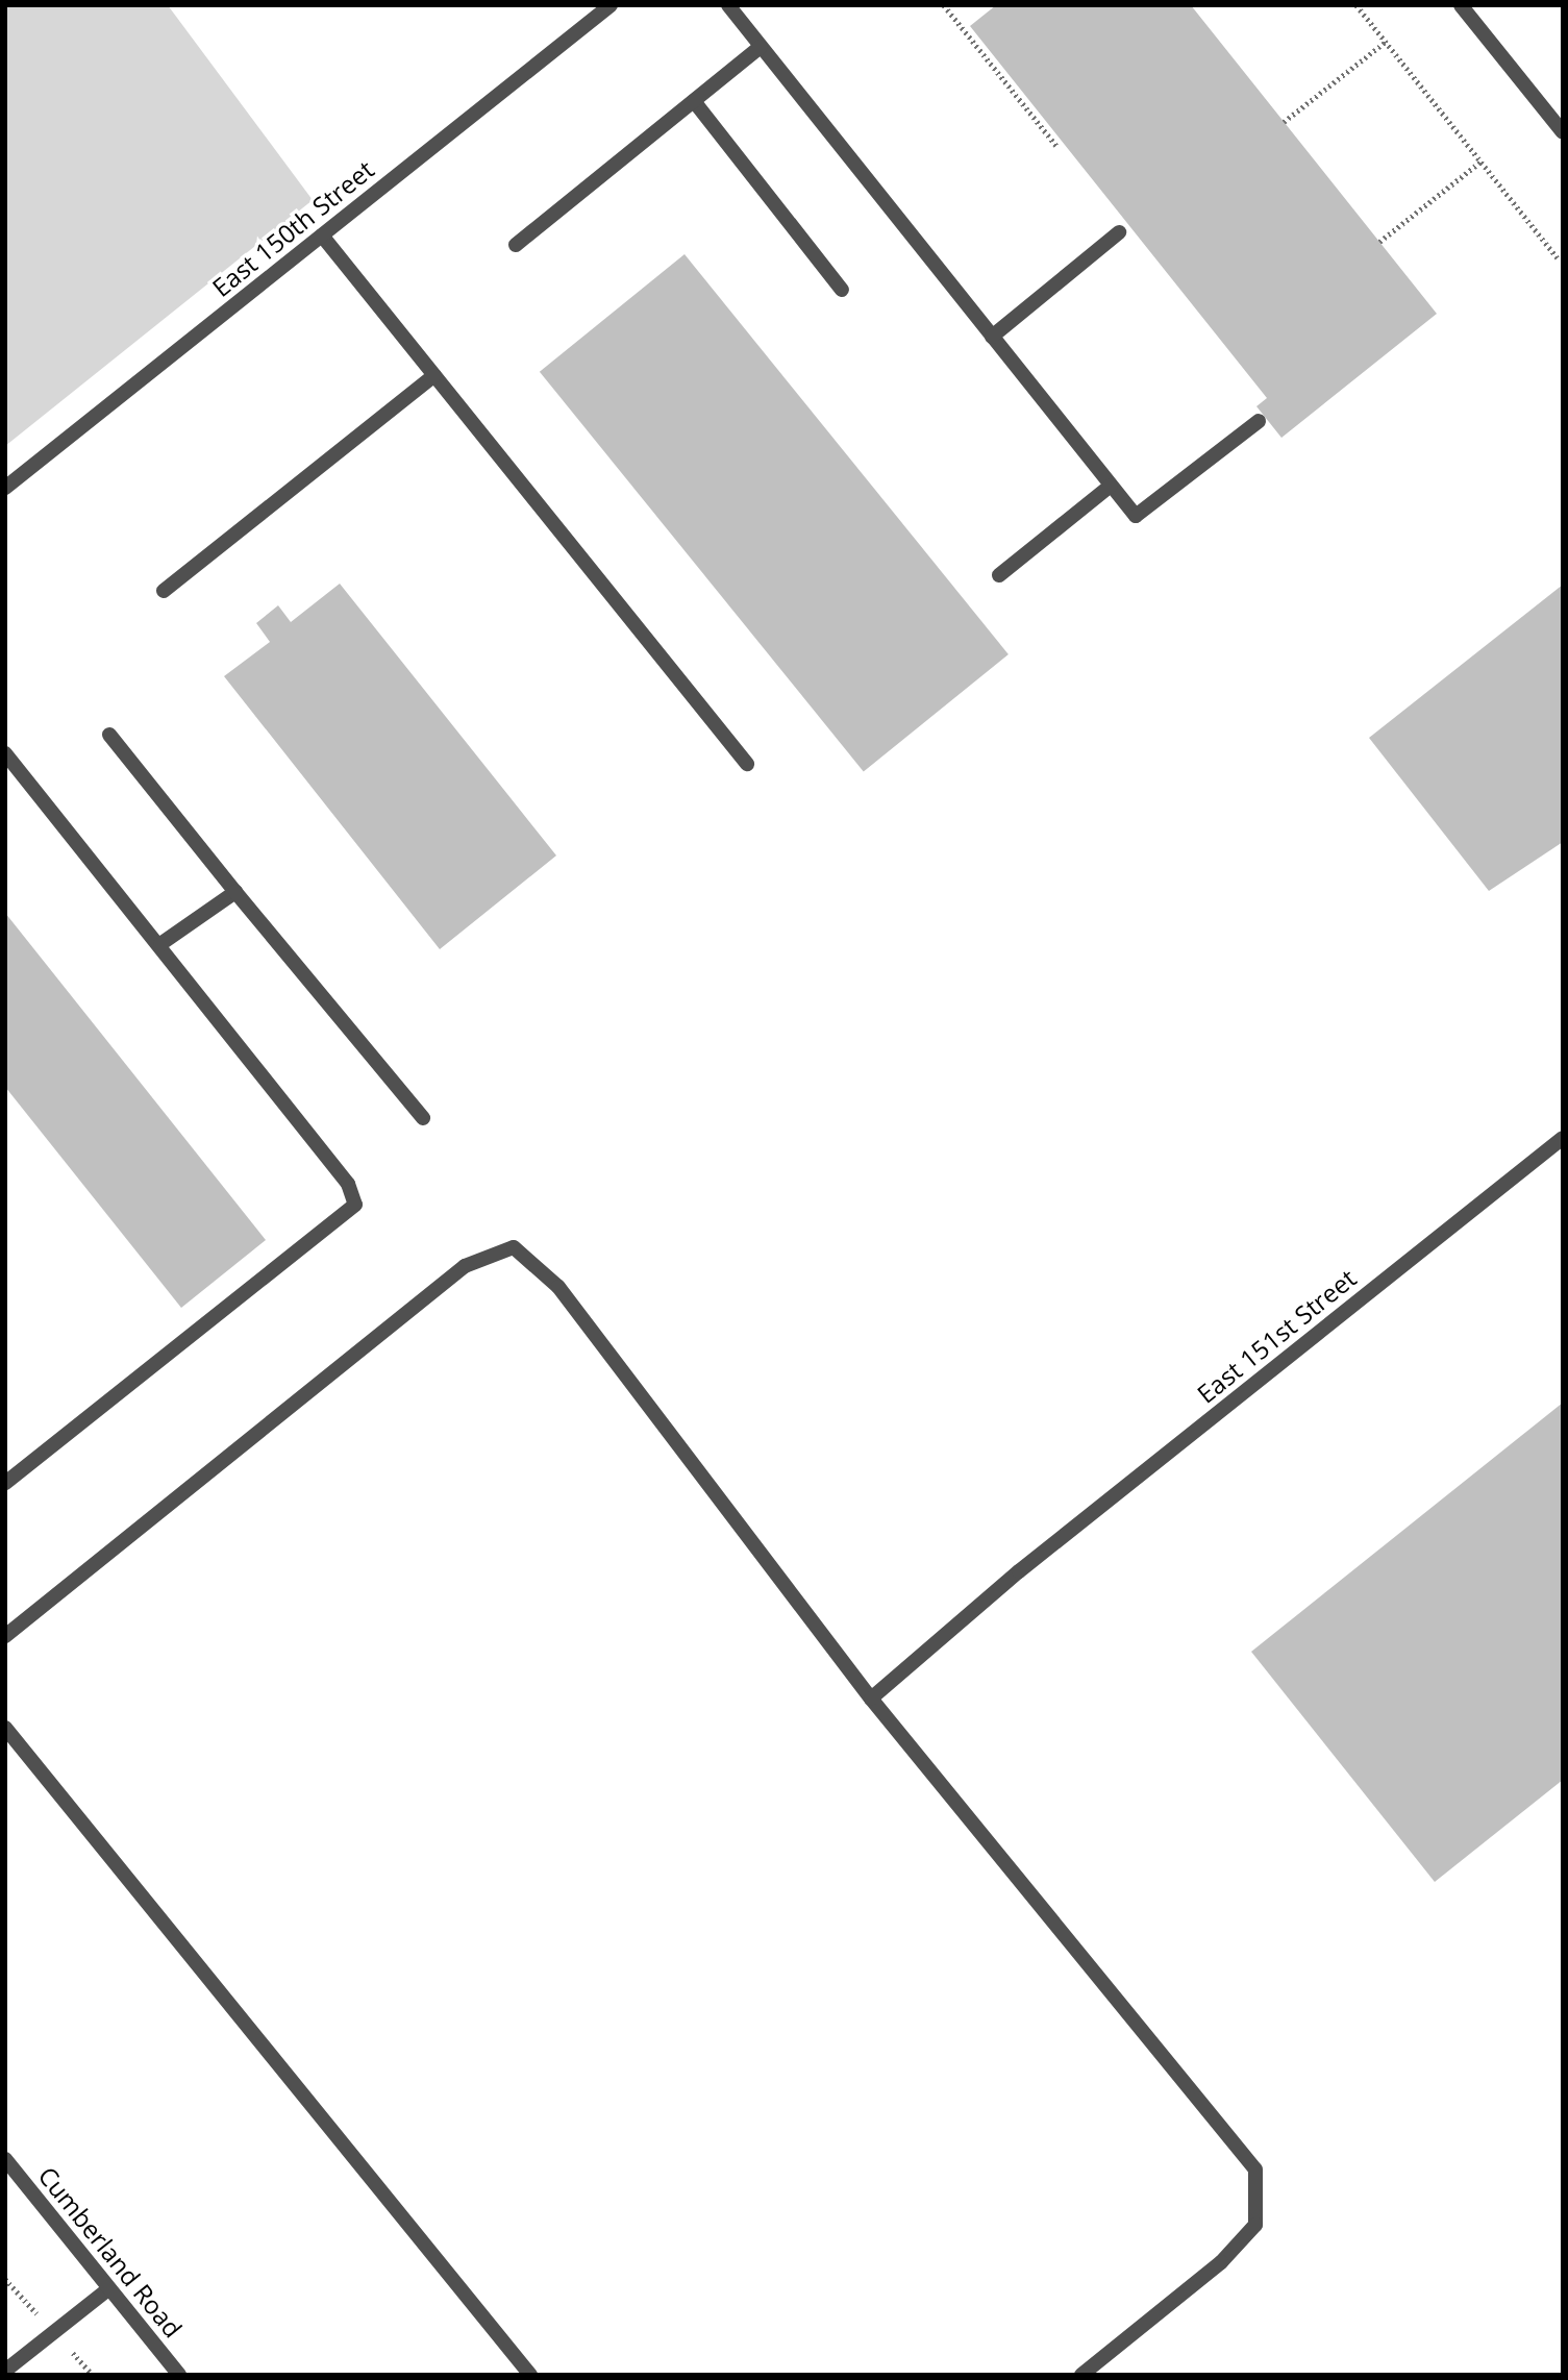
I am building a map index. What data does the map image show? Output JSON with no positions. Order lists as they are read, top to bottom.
{
  "streets": {
    "street": ["East 150th Street", "East 151st Street", "Cumberland Road"]
  }
}
